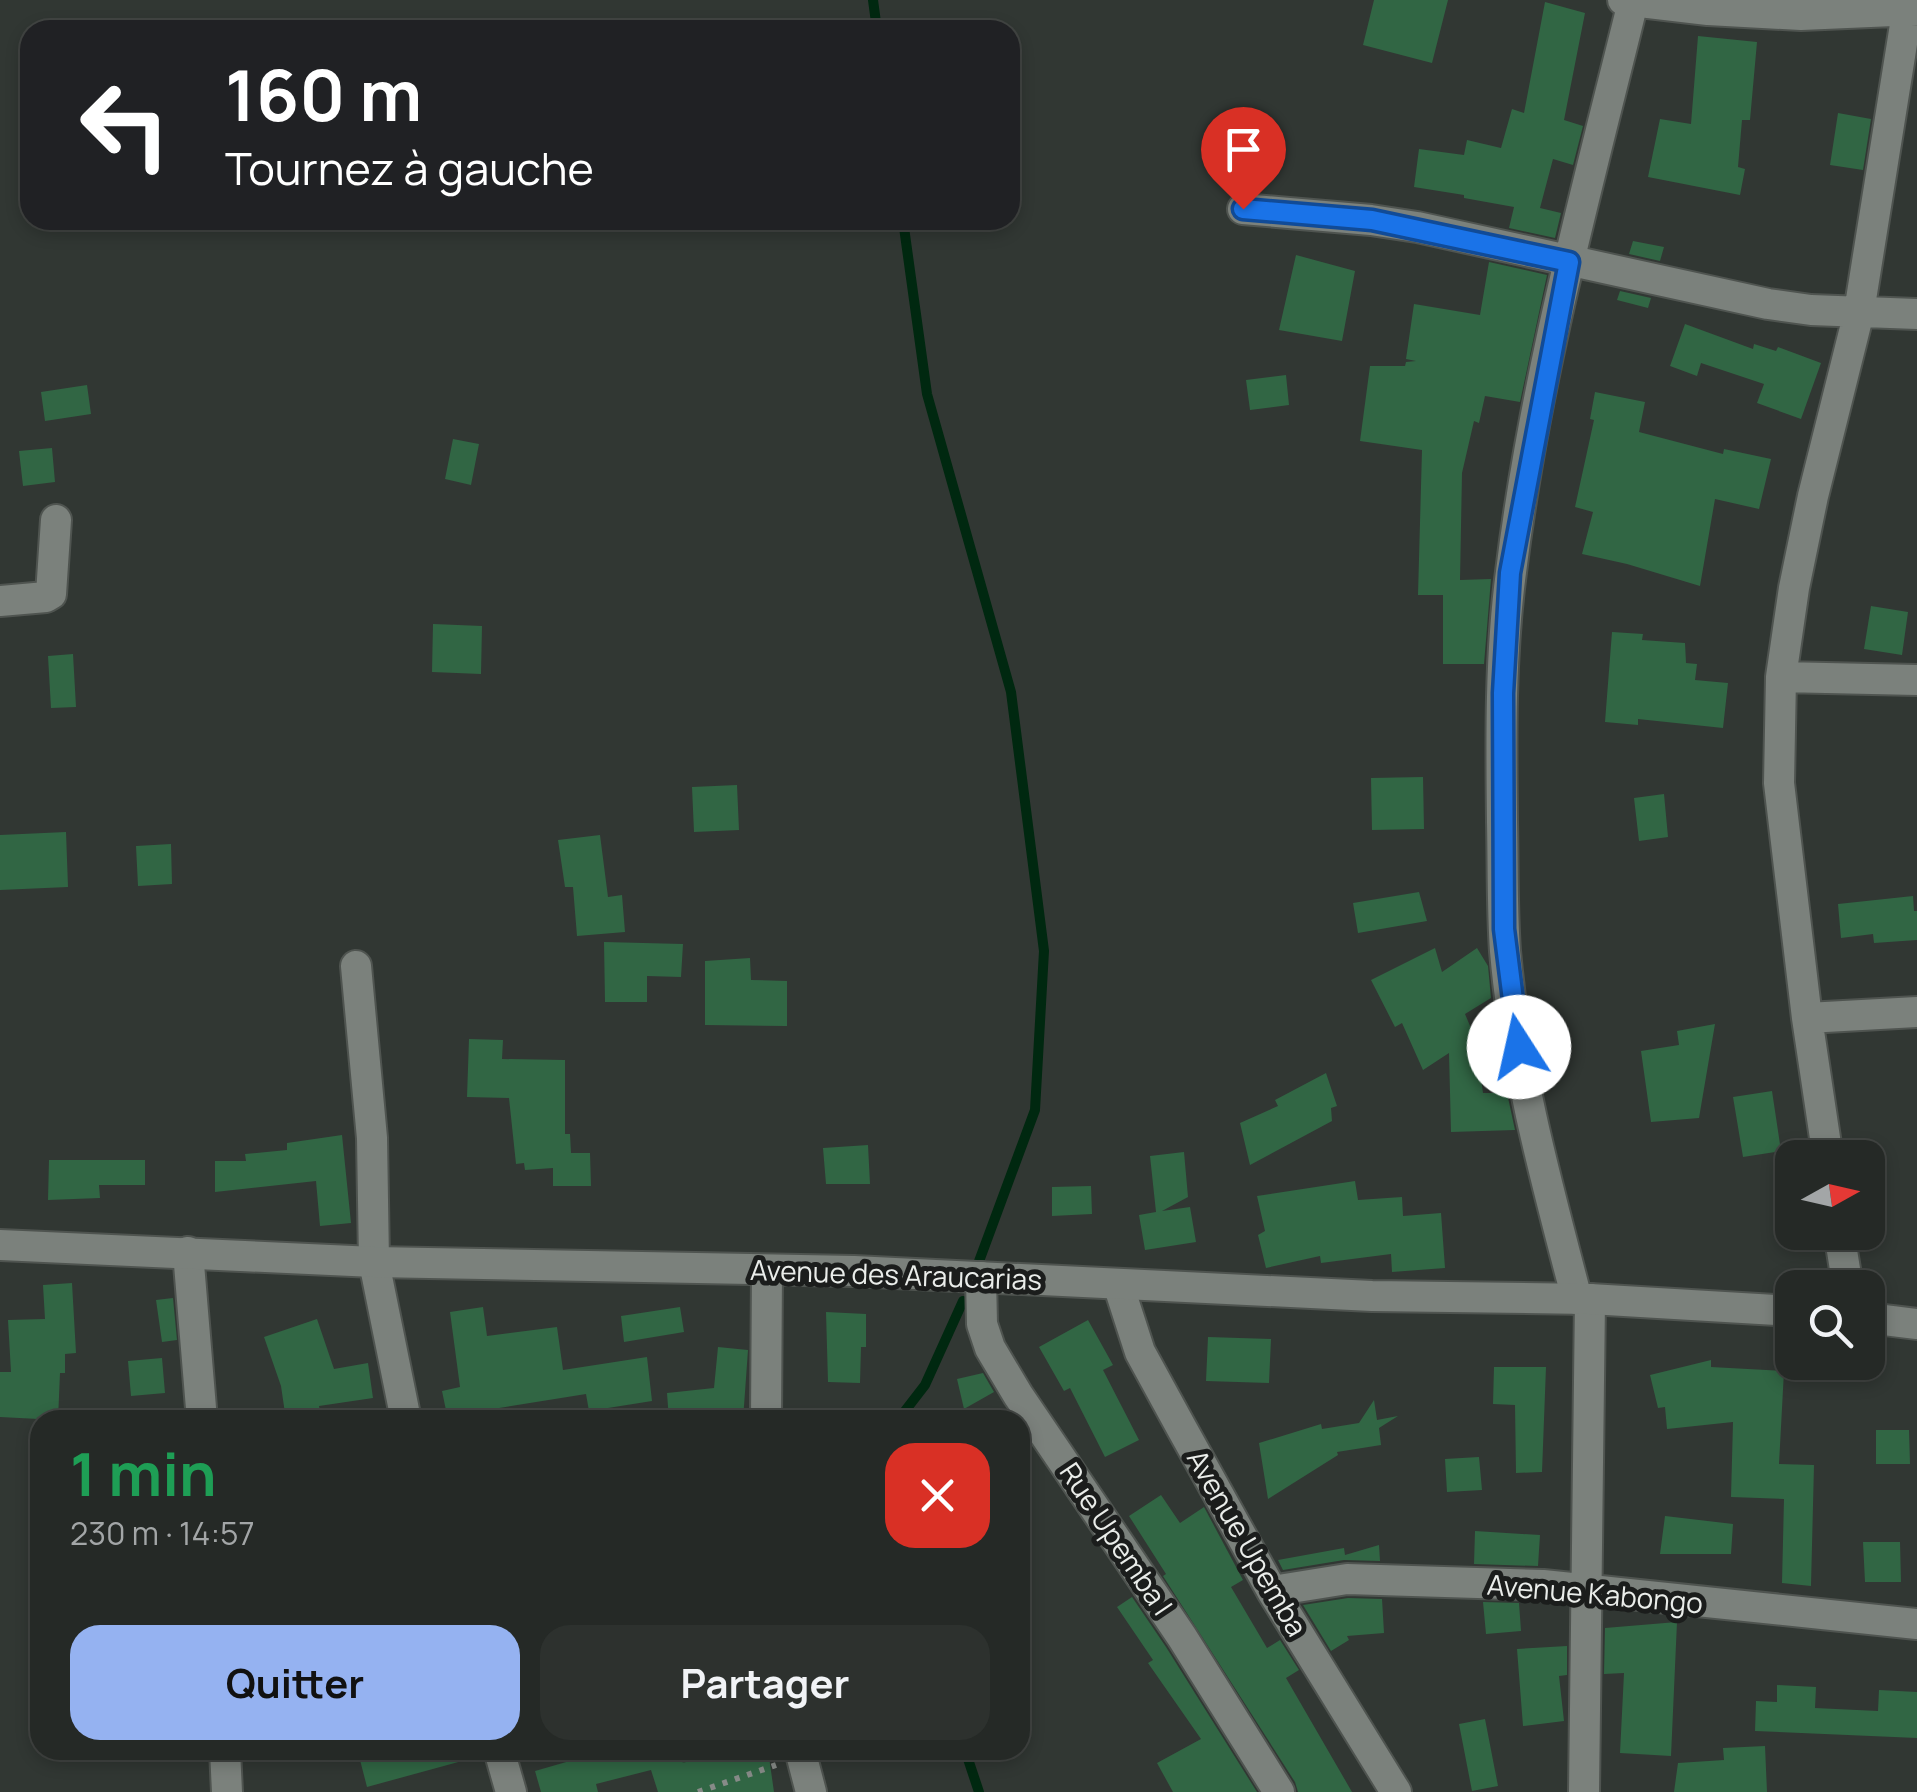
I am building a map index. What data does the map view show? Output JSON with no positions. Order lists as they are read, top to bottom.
{
  "streets": {
    "street": [
      "Avenue des Araucarias",
      "Rue Upemba I",
      "Avenue Upemba",
      "Avenue Kabongo"
    ]
  },
  "crossings": [
    ["Avenue des Araucarias", "Rue Upemba I"],
    ["Avenue des Araucarias", "Avenue Upemba"],
    ["Avenue Upemba", "Avenue Kabongo"]
  ],
  "north": "right",
  "page": {
    "turn": ["160 m", "Tournez à gauche"],
    "heading": ["1 min", "230 m · 14:57"],
    "buttons": ["Quitter", "Partager"]
  }
}
